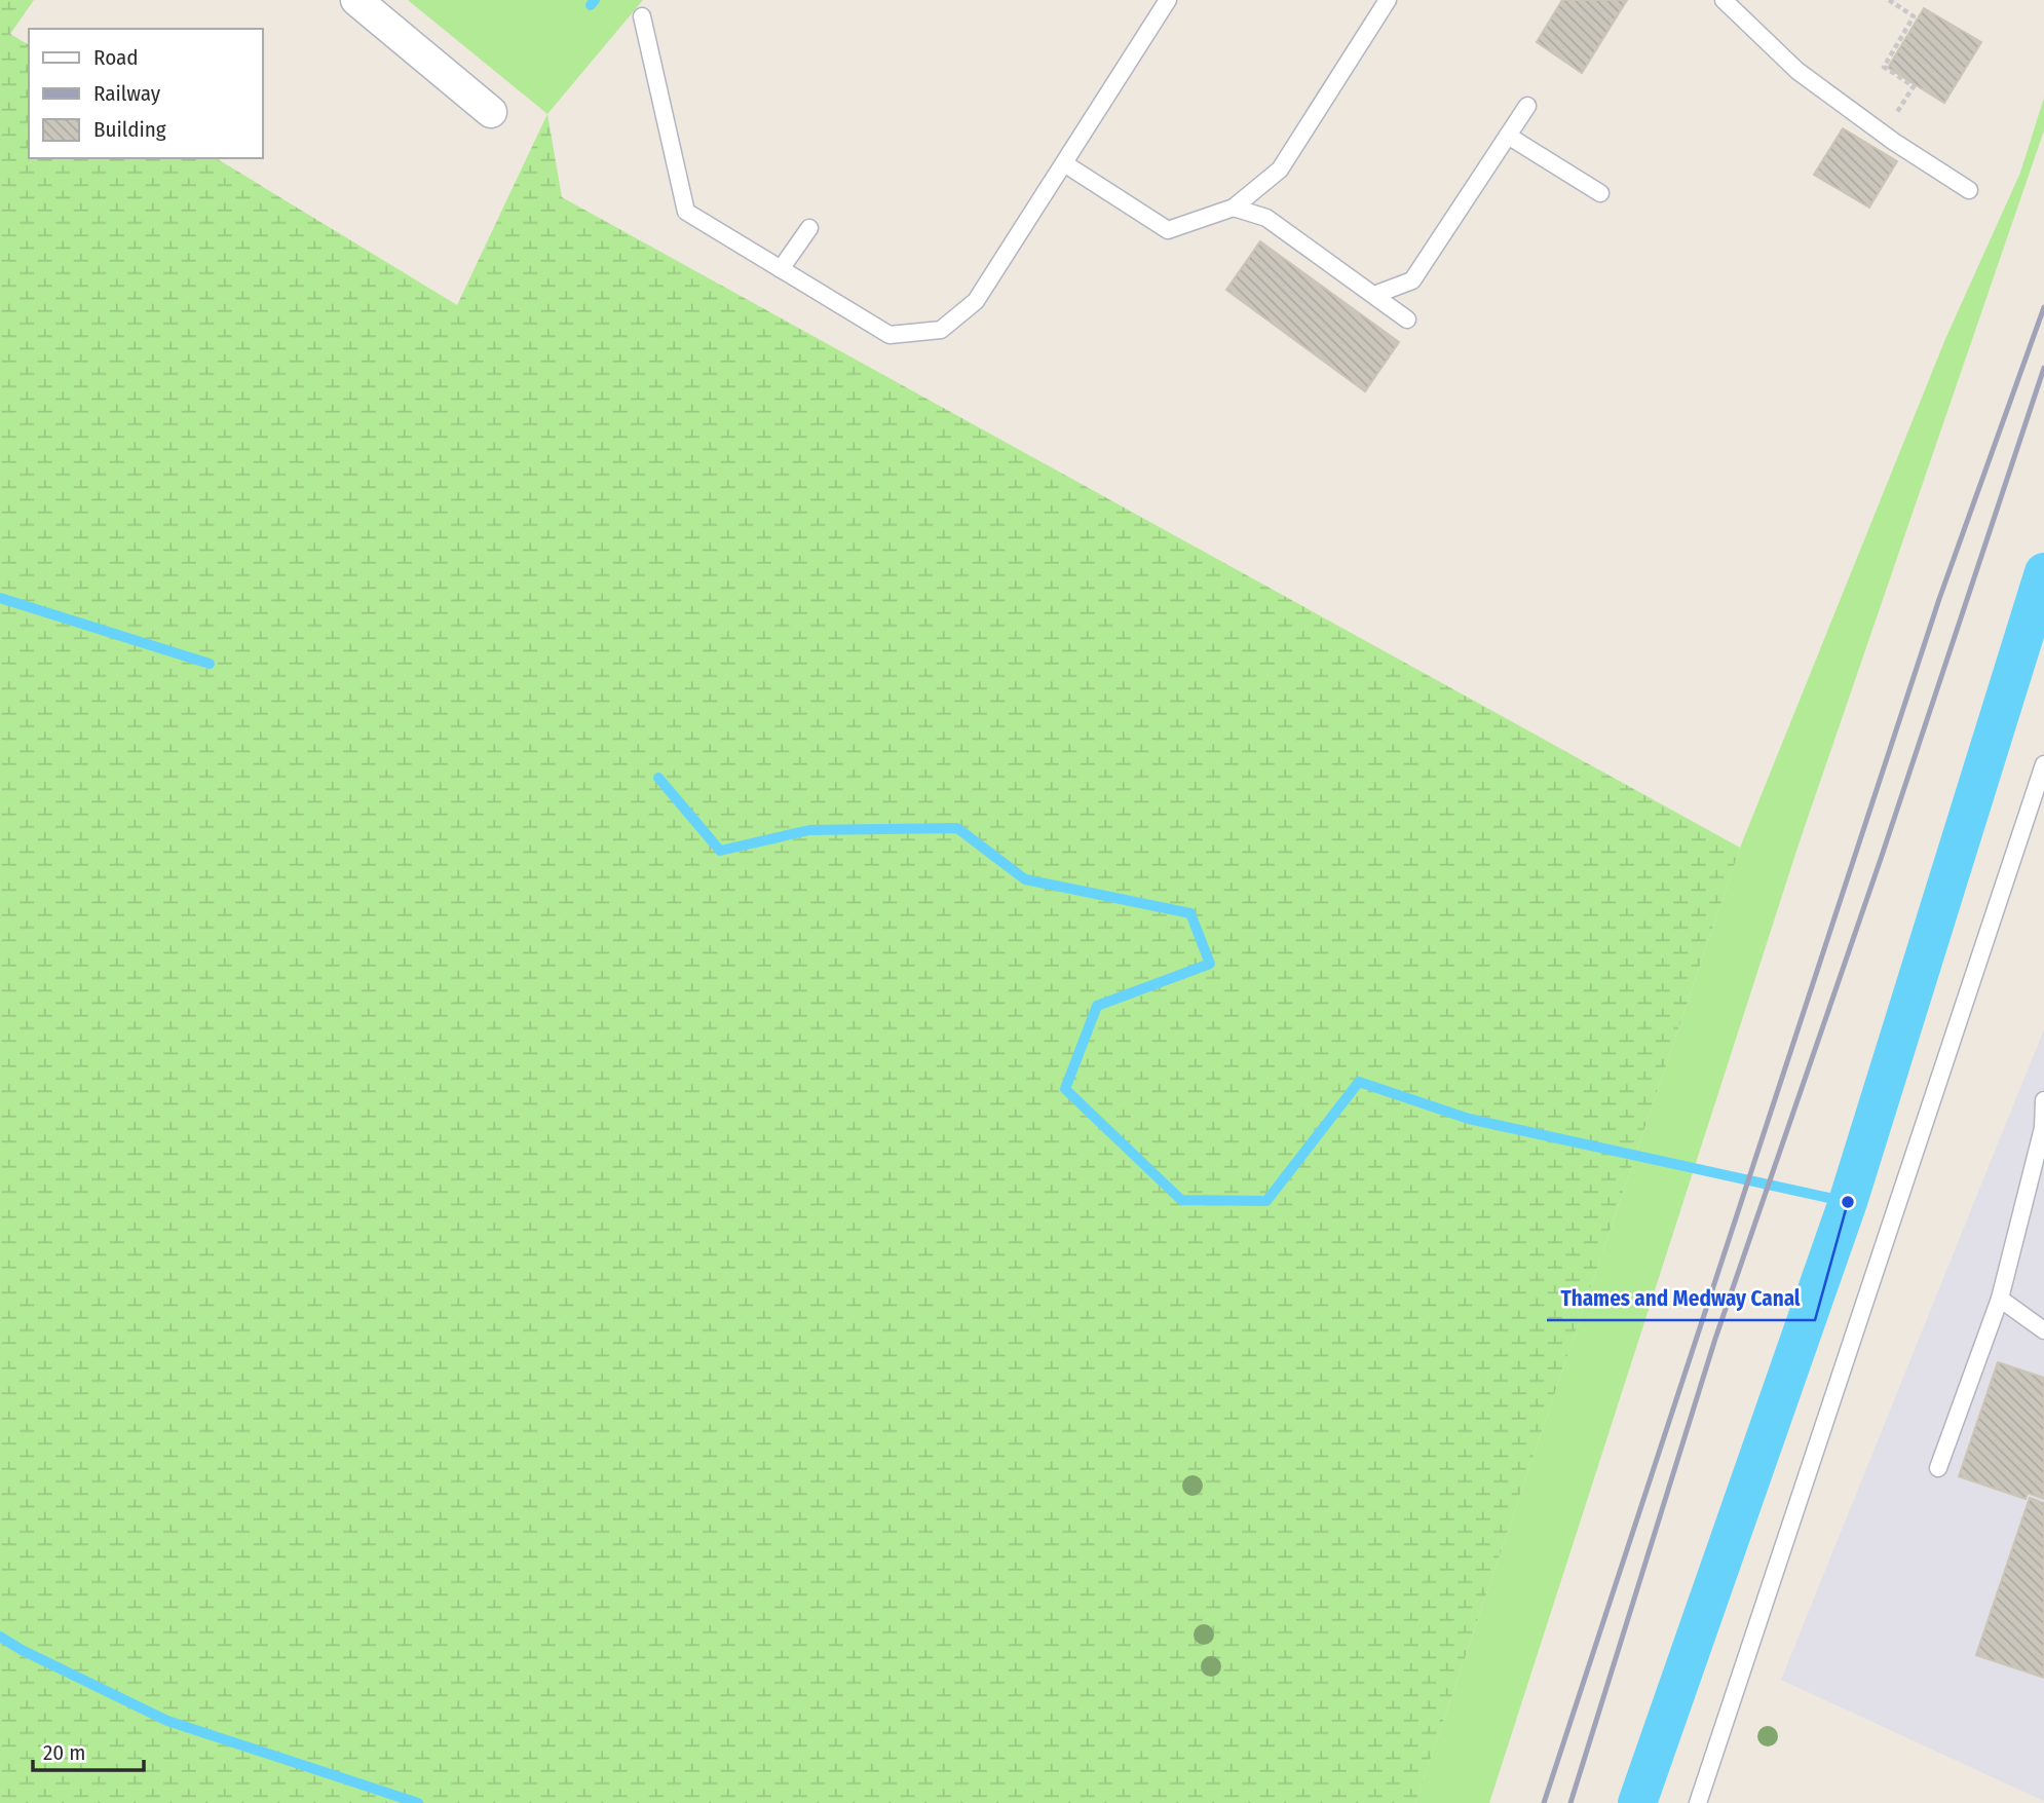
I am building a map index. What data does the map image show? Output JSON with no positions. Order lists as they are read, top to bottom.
{
  "places": ["Thames and Medway Canal"],
  "legend": ["Road", "Railway", "Building"],
  "scale_bar": "20 m"
}
